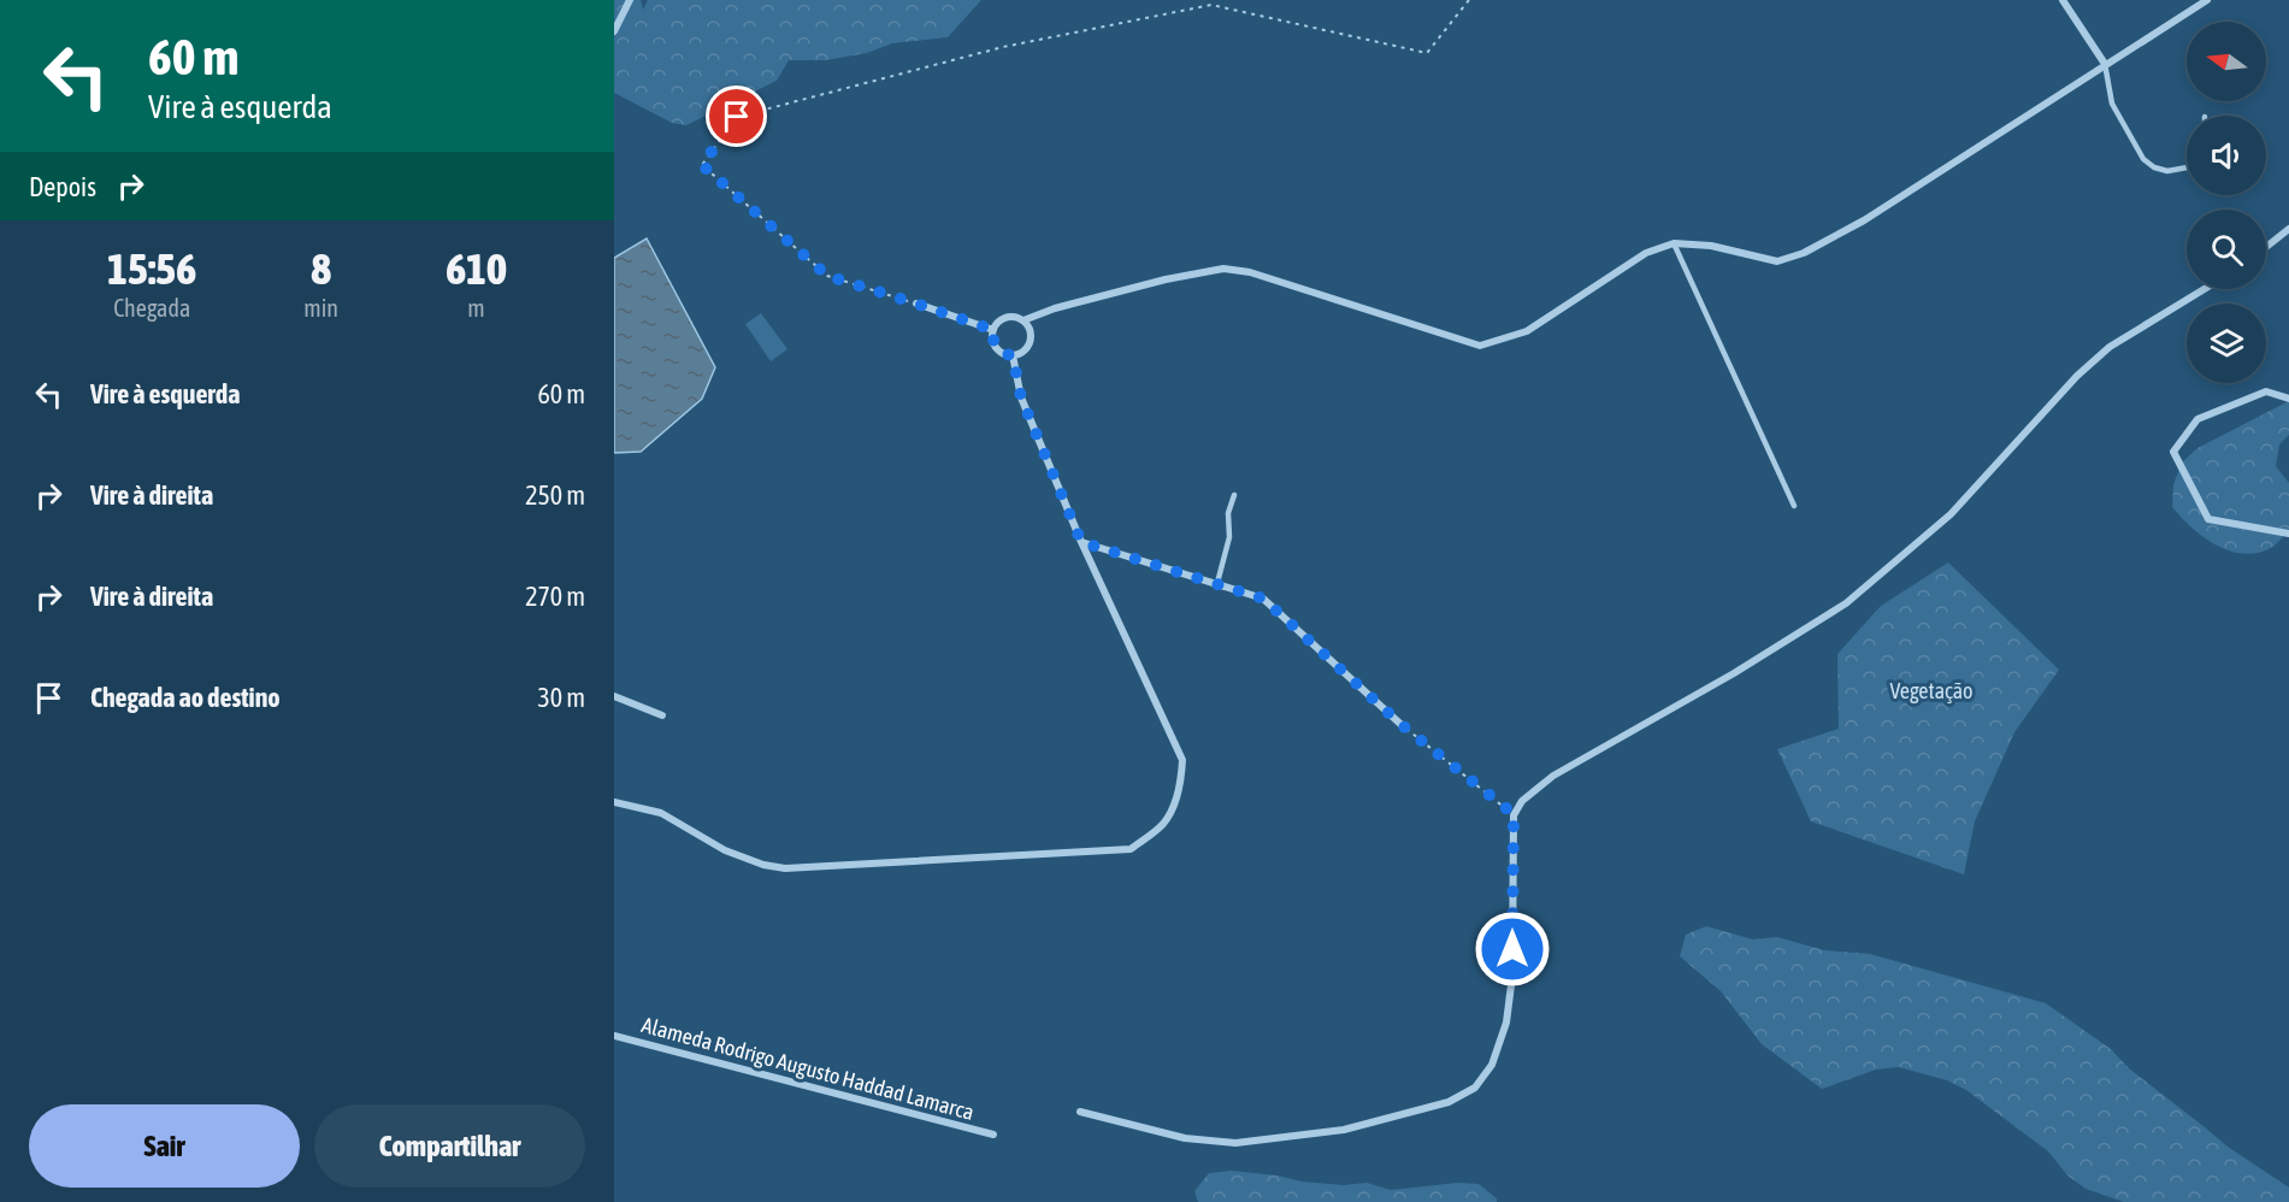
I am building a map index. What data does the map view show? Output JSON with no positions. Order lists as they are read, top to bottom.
{
  "streets": {
    "street": ["Alameda Rodrigo Augusto Haddad Lamarca"]
  },
  "parks": ["Vegetação"],
  "north": "left",
  "page": {
    "turn": ["60 m", "Vire à esquerda"],
    "then": "Depois",
    "eta": [
      "15:56",
      "Chegada",
      "8",
      "min",
      "610",
      "m"
    ],
    "list": [
      {
        "name": "Vire à esquerda",
        "value": "60 m"
      },
      {
        "name": "Vire à direita",
        "value": "250 m"
      },
      {
        "name": "Vire à direita",
        "value": "270 m"
      },
      {
        "name": "Chegada ao destino",
        "value": "30 m"
      }
    ],
    "buttons": ["Sair", "Compartilhar"]
  }
}
